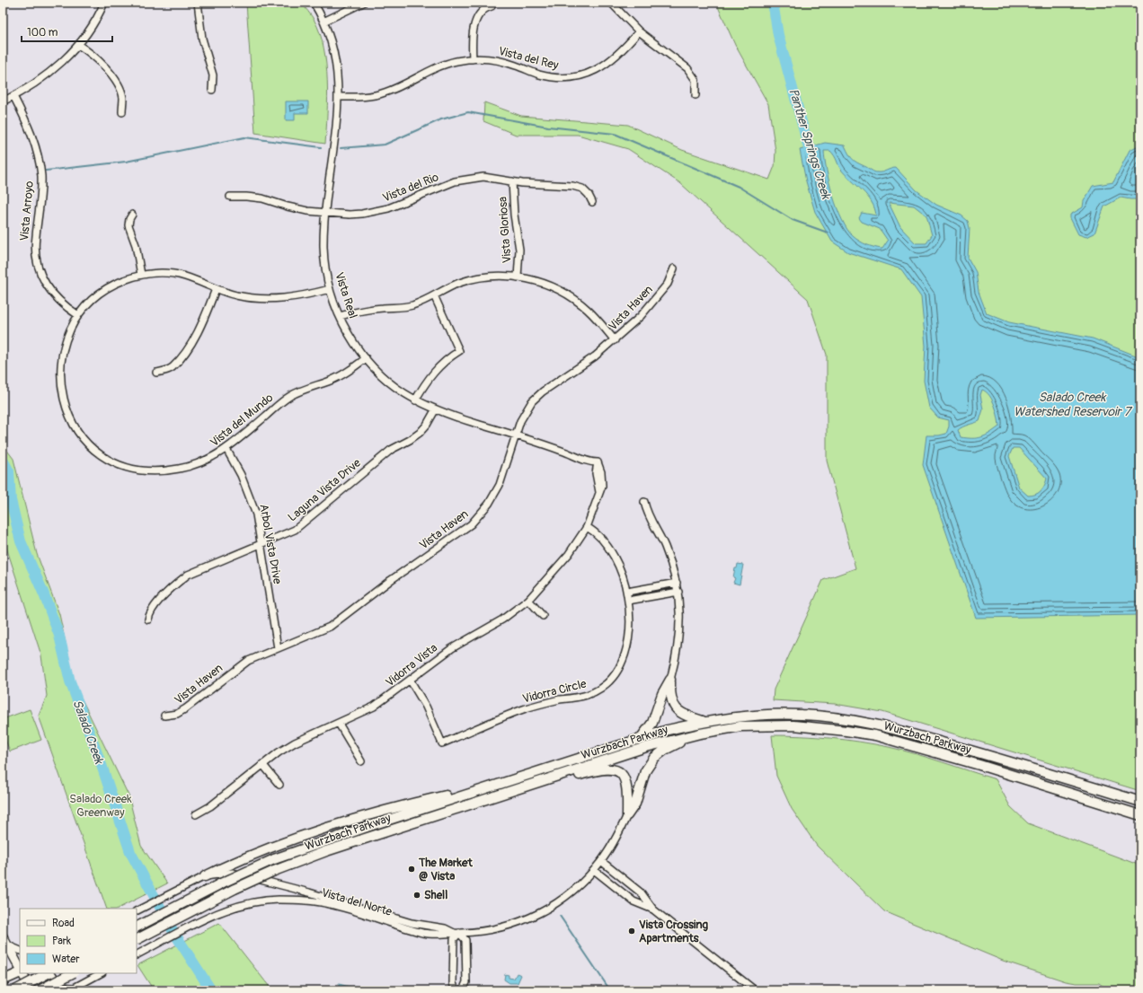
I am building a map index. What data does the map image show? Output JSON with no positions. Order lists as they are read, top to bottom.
{
  "streets": {
    "highway": ["Wurzbach Parkway"],
    "street": [
      "Vista del Rey",
      "Vista del Rio",
      "Vista Arroyo",
      "Vista Gloriosa",
      "Vista Real",
      "Vista Haven",
      "Vista del Mundo",
      "Laguna Vista Drive",
      "Arbol Vista Drive",
      "Vidorra Vista",
      "Vidorra Circle",
      "Vista del Norte"
    ]
  },
  "crossings": [
    ["Vista del Rey", "Vista Real"],
    ["Vista del Rio", "Vista Gloriosa"],
    ["Vista del Rio", "Vista Real"],
    ["Vista Arroyo", "Vista del Mundo"],
    ["Vista Real", "Vista Haven"],
    ["Vista Real", "Vista del Mundo"],
    ["Vista Real", "Laguna Vista Drive"],
    ["Vista Real", "Vidorra Vista"],
    ["Vista Haven", "Arbol Vista Drive"],
    ["Vista del Mundo", "Arbol Vista Drive"],
    ["Laguna Vista Drive", "Arbol Vista Drive"],
    ["Vidorra Vista", "Vidorra Circle"]
  ],
  "water": ["Panther Springs Creek", "Salado Creek Watershed Reservoir 7", "Salado Creek"],
  "parks": ["Salado Creek Greenway"],
  "places": ["The Market @ Vista", "Shell", "Vista Crossing Apartments"],
  "legend": ["Road", "Park", "Water"],
  "scale_bar": "100 m"
}
